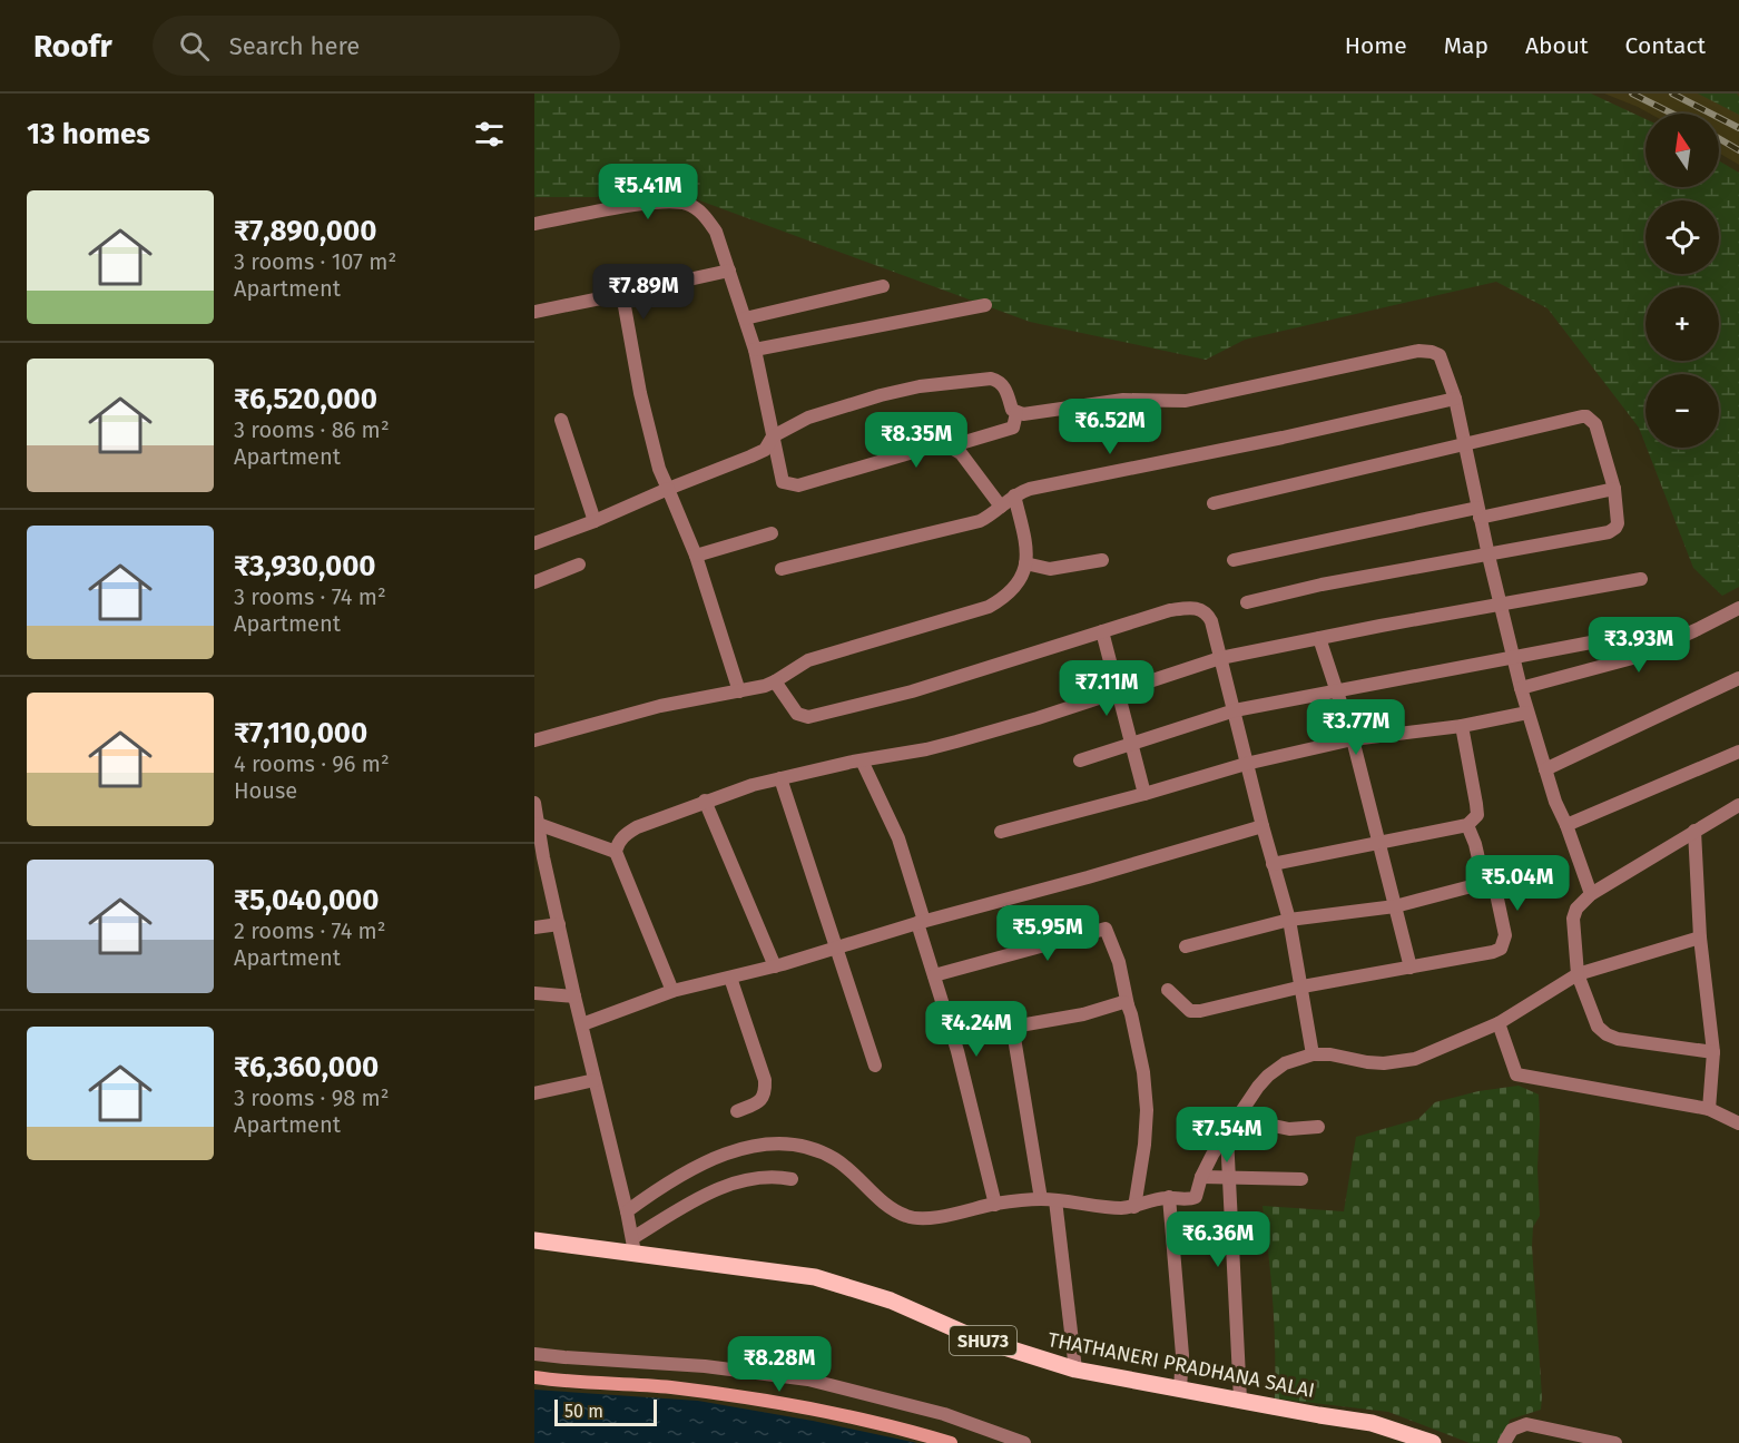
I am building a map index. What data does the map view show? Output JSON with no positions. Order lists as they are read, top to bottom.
{
  "streets": {
    "main road": ["SHU73", "THATHANERI PRADHANA SALAI"]
  },
  "scale_bar": "50 m",
  "north": "top",
  "page": {
    "header": "Roofr",
    "search": "Search here",
    "nav": [
      "Home",
      "Map",
      "About",
      "Contact"
    ],
    "heading": "13 homes",
    "map_buttons": ["+", "−"],
    "price": [
      "₹5.41M",
      "₹7.89M",
      "₹6.52M",
      "₹8.35M",
      "₹3.93M",
      "₹7.11M",
      "₹3.77M",
      "₹5.04M",
      "₹5.95M",
      "₹4.24M",
      "₹7.54M",
      "₹6.36M",
      "₹8.28M"
    ],
    "list": [
      {
        "name": "₹7,890,000",
        "note": "3 rooms · 107 m² · Apartment"
      },
      {
        "name": "₹6,520,000",
        "note": "3 rooms · 86 m² · Apartment"
      },
      {
        "name": "₹3,930,000",
        "note": "3 rooms · 74 m² · Apartment"
      },
      {
        "name": "₹7,110,000",
        "note": "4 rooms · 96 m² · House"
      },
      {
        "name": "₹5,040,000",
        "note": "2 rooms · 74 m² · Apartment"
      },
      {
        "name": "₹6,360,000",
        "note": "3 rooms · 98 m² · Apartment"
      }
    ],
    "scale": "50 m"
  }
}
